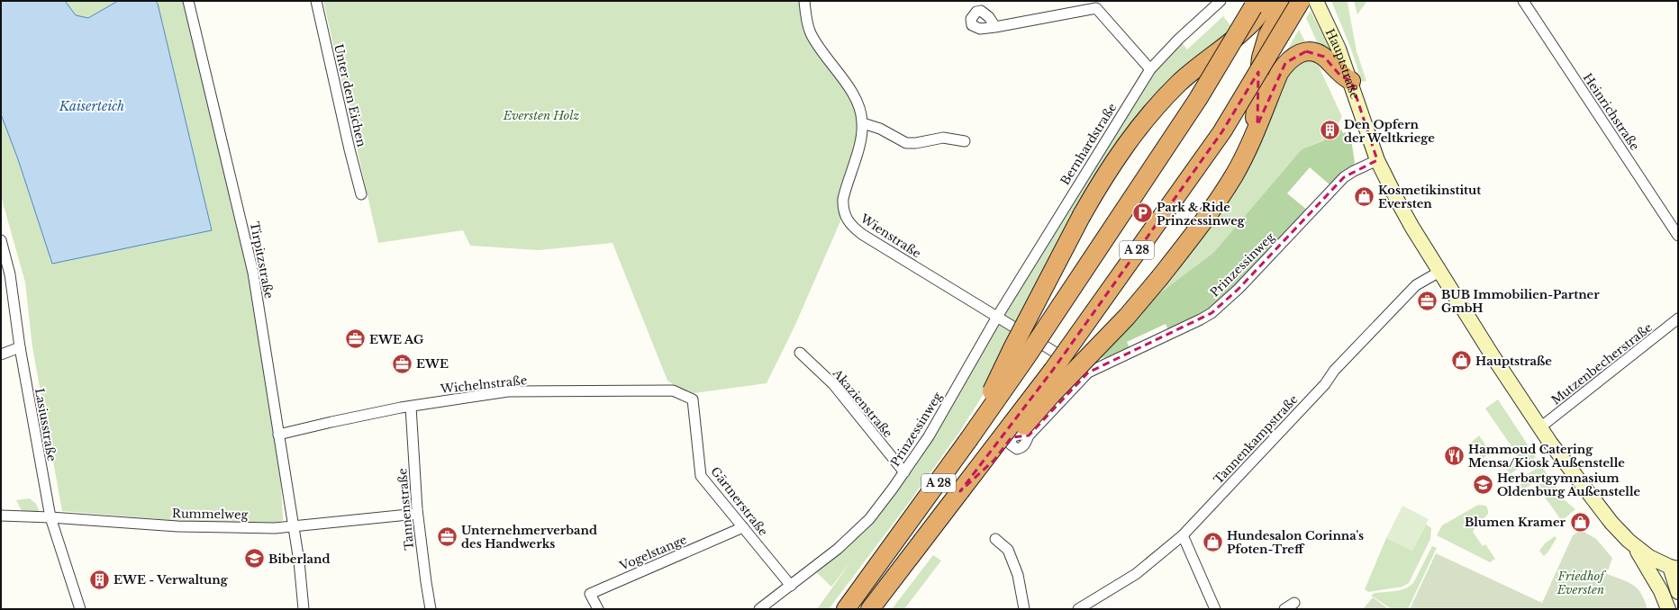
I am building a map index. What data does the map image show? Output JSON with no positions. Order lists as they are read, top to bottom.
{
  "streets": {
    "highway": ["A 28"],
    "main road": ["Hauptstraße"],
    "street": [
      "Unter den Eichen",
      "Heinrichstraße",
      "Bernhardstraße",
      "Wienstraße",
      "Tirpitzstraße",
      "Prinzessinweg",
      "Mutzenbecherstraße",
      "Wichelnstraße",
      "Akazienstraße",
      "Lasiusstraße",
      "Tannenkampstraße",
      "Gärtnerstraße",
      "Tannenstraße",
      "Rummelweg",
      "Vogelstange"
    ]
  },
  "crossings": [
    ["Hauptstraße", "Prinzessinweg"],
    ["Hauptstraße", "Mutzenbecherstraße"],
    ["Hauptstraße", "Tannenkampstraße"],
    ["Bernhardstraße", "Wienstraße"],
    ["Bernhardstraße", "Prinzessinweg"],
    ["Wienstraße", "Prinzessinweg"],
    ["Tirpitzstraße", "Wichelnstraße"],
    ["Tirpitzstraße", "Rummelweg"],
    ["Prinzessinweg", "Akazienstraße"],
    ["Prinzessinweg", "Gärtnerstraße"],
    ["Wichelnstraße", "Gärtnerstraße"],
    ["Wichelnstraße", "Tannenstraße"],
    ["Lasiusstraße", "Rummelweg"],
    ["Gärtnerstraße", "Vogelstange"],
    ["Tannenstraße", "Rummelweg"]
  ],
  "water": ["Kaiserteich"],
  "parks": ["Eversten Holz", "Friedhof Eversten"],
  "places": {
    "building": ["Den Opfern der Weltkriege", "EWE - Verwaltung"],
    "shop": [
      "Kosmetikinstitut Eversten",
      "Hauptstraße",
      "Blumen Kramer",
      "Hundesalon Corinna's Pfoten-Treff"
    ],
    "parking": ["Park & Ride Prinzessinweg"],
    "office": [
      "BUB Immobilien-Partner GmbH",
      "EWE AG",
      "EWE",
      "Unternehmerverband des Handwerks"
    ],
    "restaurant": ["Hammoud Catering Mensa/Kiosk Außenstelle"],
    "school or university": ["Herbartgymnasium Oldenburg Außenstelle", "Biberland"]
  }
}
